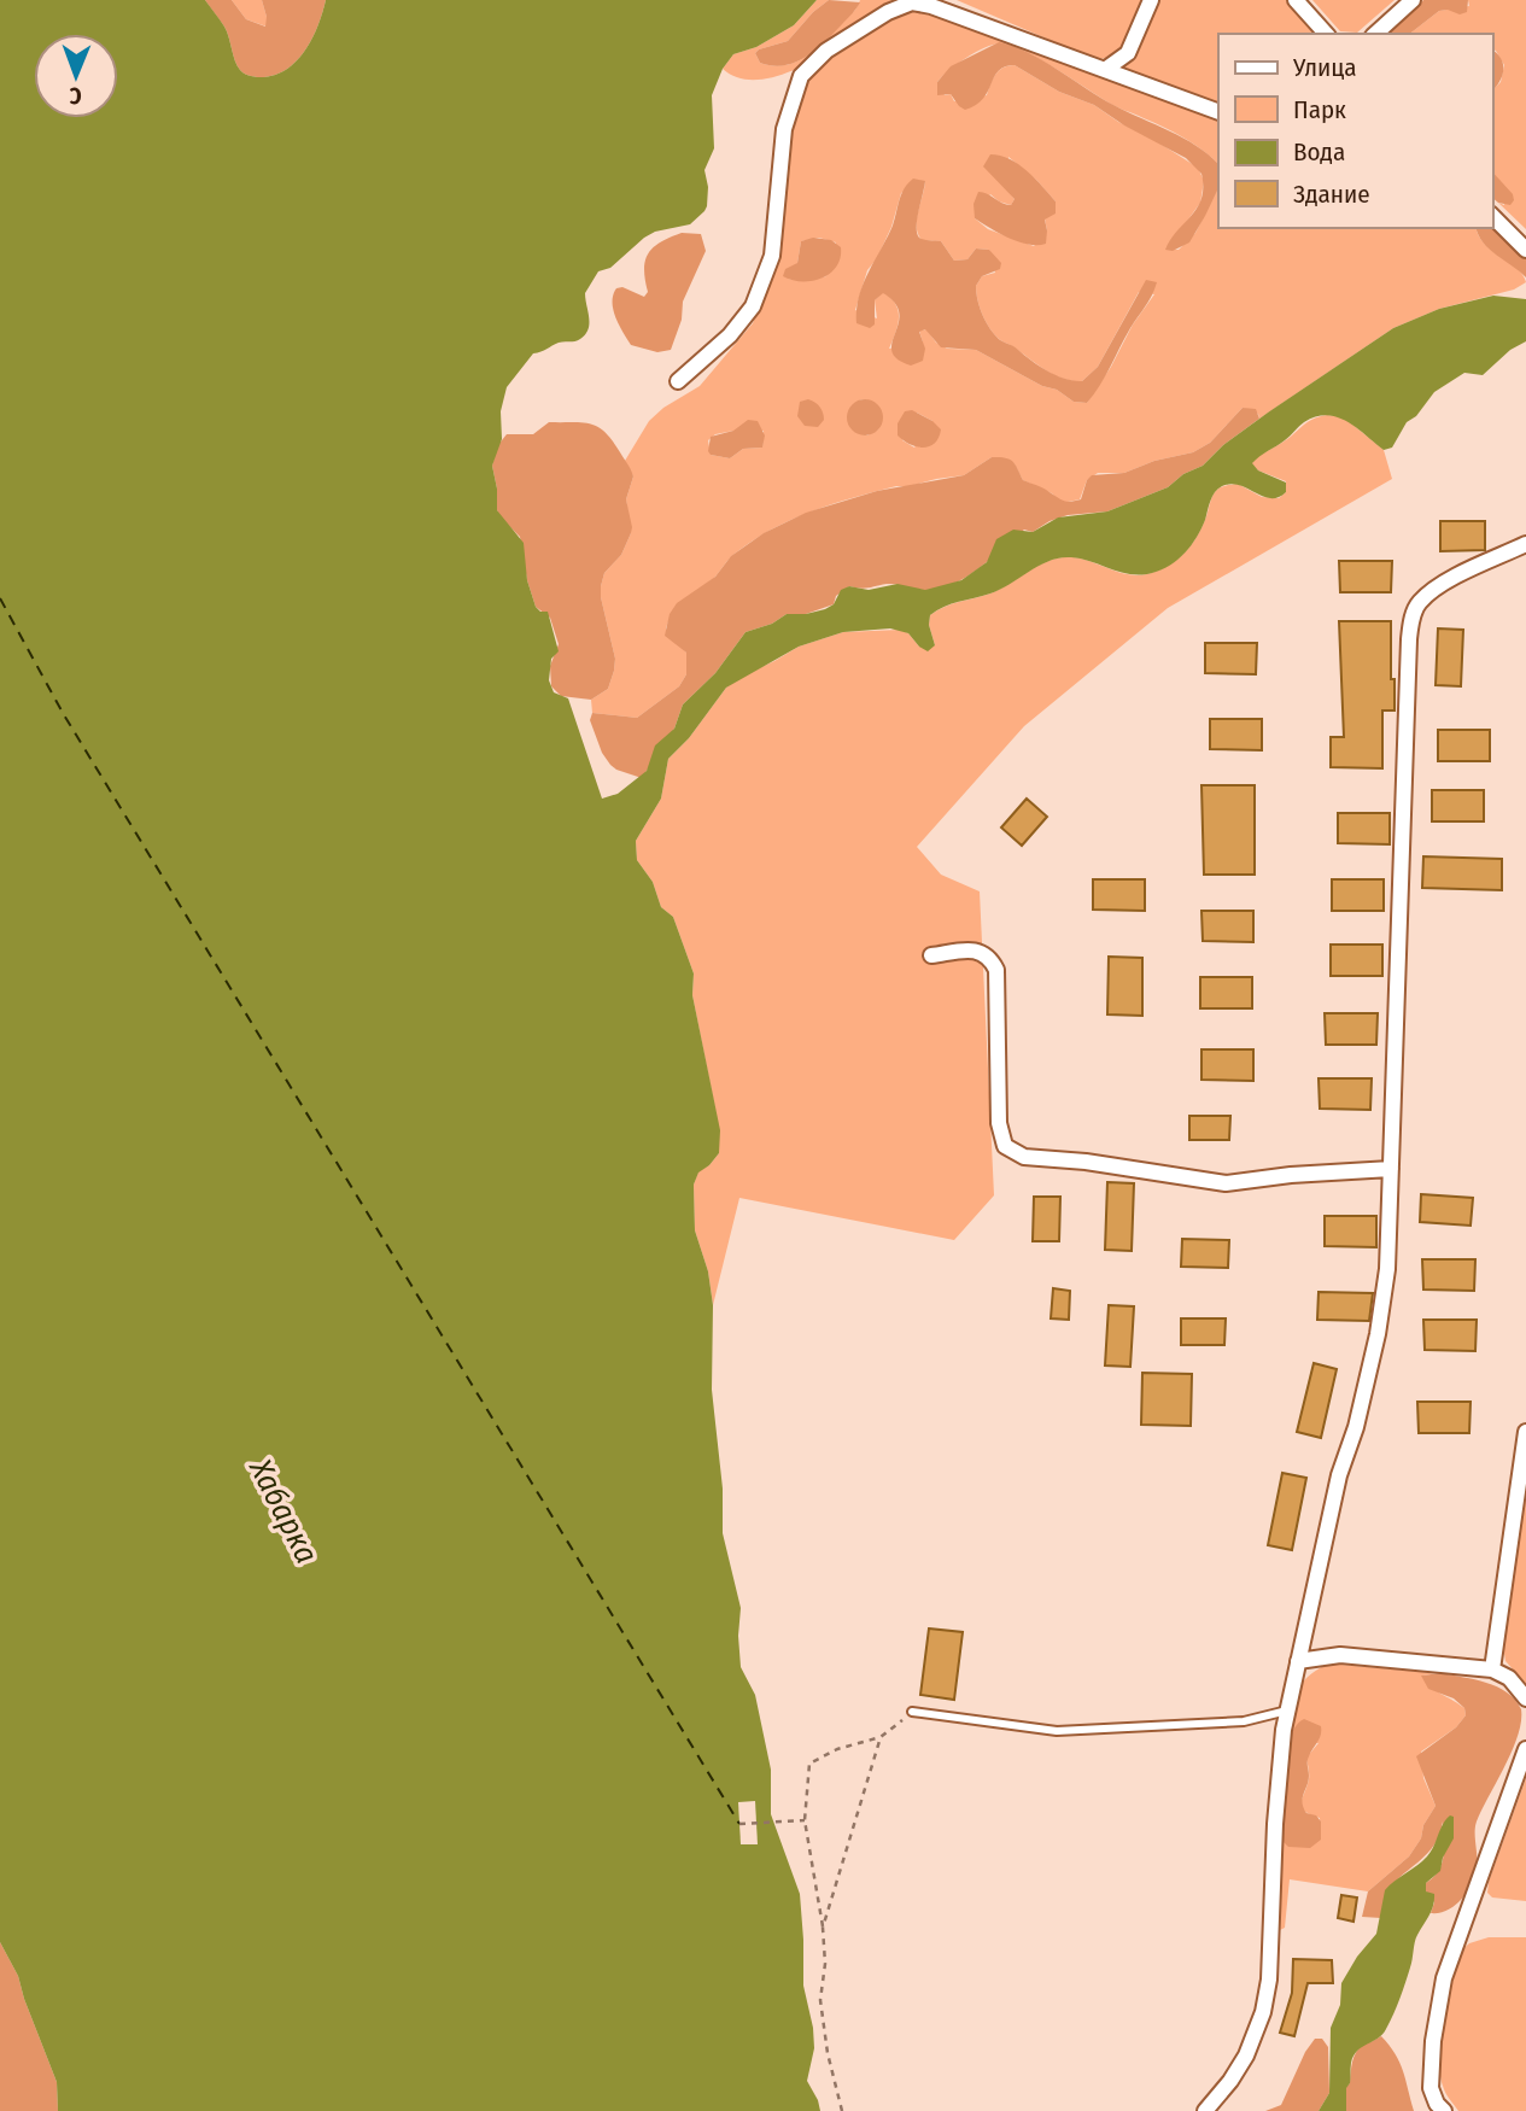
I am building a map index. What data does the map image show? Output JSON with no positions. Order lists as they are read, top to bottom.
{
  "water": ["Хабарка"],
  "legend": [
    "Улица",
    "Парк",
    "Вода",
    "Здание"
  ],
  "north": "bottom"
}
